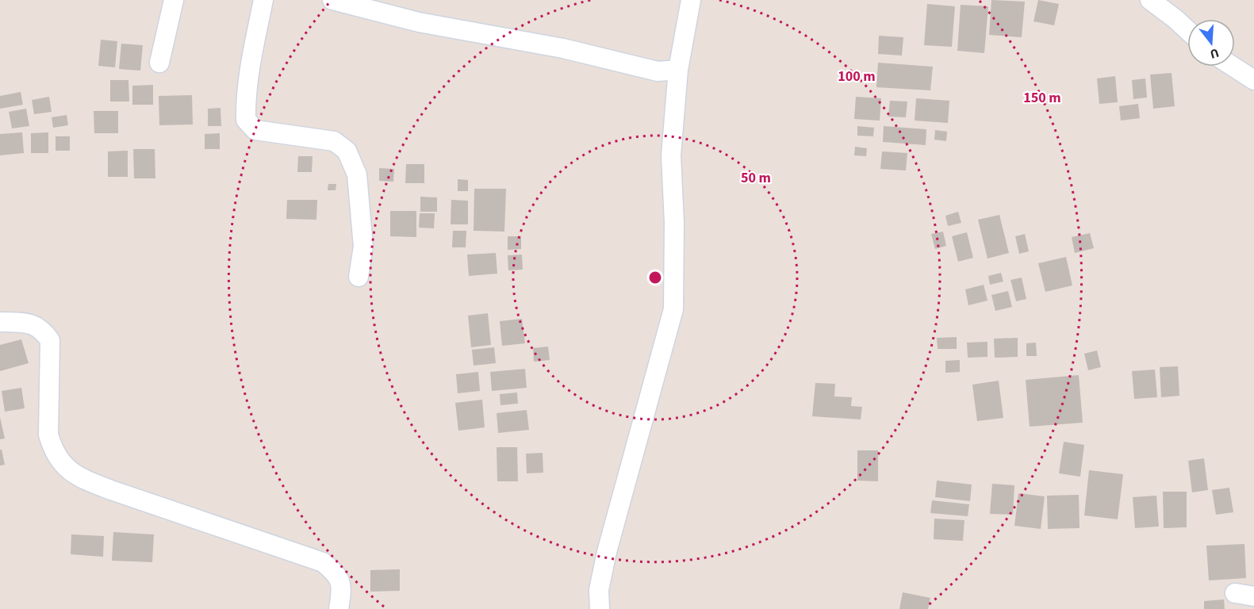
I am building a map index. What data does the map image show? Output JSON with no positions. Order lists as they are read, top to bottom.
{
  "north": "bottom",
  "rings": ["100 m", "150 m", "50 m"]
}
